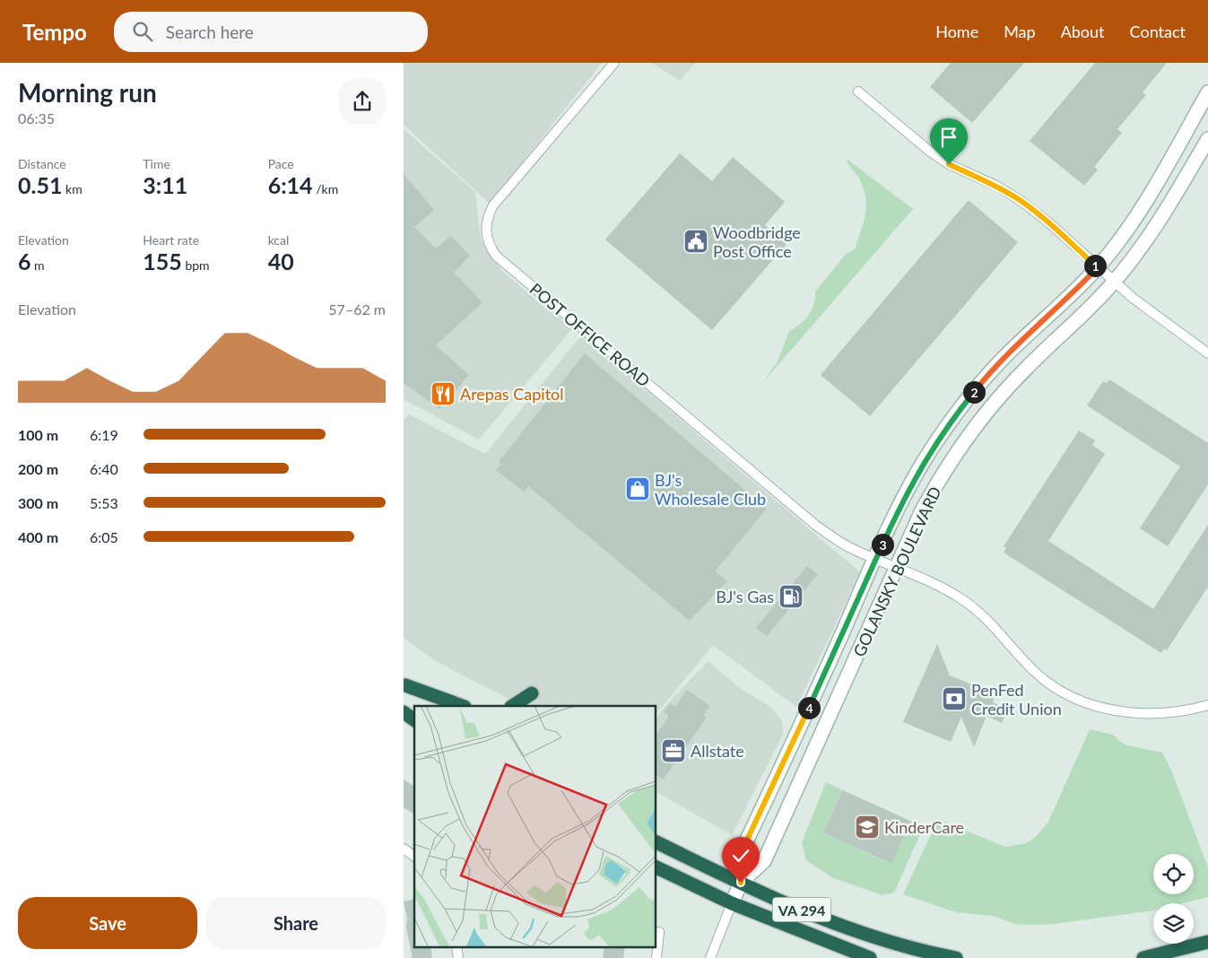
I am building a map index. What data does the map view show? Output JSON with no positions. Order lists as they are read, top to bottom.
{
  "streets": {
    "highway": ["VA 294"],
    "street": ["POST OFFICE ROAD", "GOLANSKY BOULEVARD"]
  },
  "crossings": [
    ["POST OFFICE ROAD", "GOLANSKY BOULEVARD"],
    ["GOLANSKY BOULEVARD", "VA 294"]
  ],
  "places": {
    "public building": ["Woodbridge Post Office"],
    "restaurant": ["Arepas Capitol"],
    "shop": ["BJ's Wholesale Club"],
    "fuel station": ["BJ's Gas"],
    "bank": ["PenFed Credit Union"],
    "office": ["Allstate"],
    "school or university": ["KinderCare"]
  },
  "page": {
    "header": "Tempo",
    "search": "Search here",
    "nav": [
      "Home",
      "Map",
      "About",
      "Contact"
    ],
    "heading": ["Morning run", "06:35"],
    "stats": [
      ["Distance", "0.51 km"],
      ["Time", "3:11"],
      ["Pace", "6:14 /km"],
      ["Elevation", "6 m"],
      ["Heart rate", "155 bpm"],
      ["kcal", "40"]
    ],
    "pins": [
      "1",
      "2",
      "3",
      "4"
    ],
    "chart": ["Elevation", "57–62 m"],
    "list": [
      {
        "name": "100 m",
        "note": "6:19"
      },
      {
        "name": "200 m",
        "note": "6:40"
      },
      {
        "name": "300 m",
        "note": "5:53"
      },
      {
        "name": "400 m",
        "note": "6:05"
      }
    ],
    "buttons": ["Save", "Share"]
  }
}
